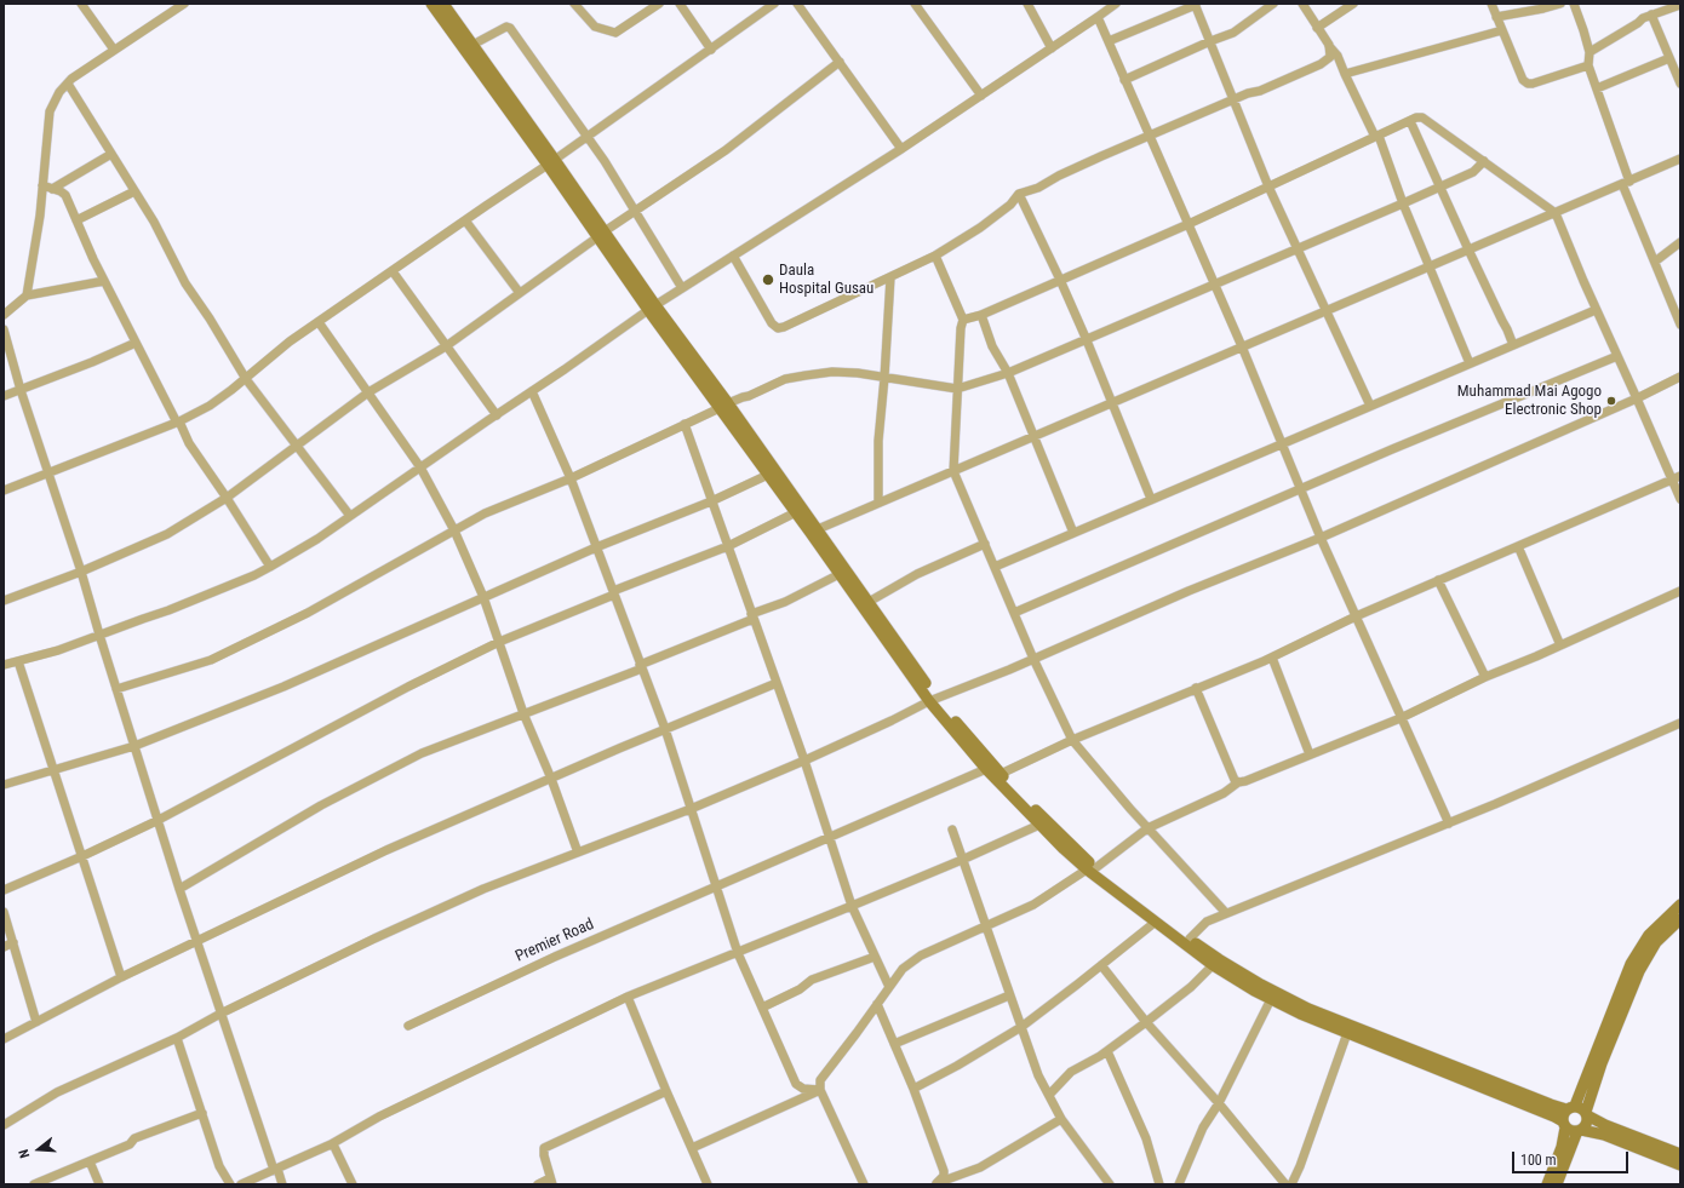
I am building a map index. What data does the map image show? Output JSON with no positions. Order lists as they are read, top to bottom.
{
  "streets": {
    "street": ["Premier Road"]
  },
  "places": ["Daula Hospital Gusau", "Muhammad Mai Agogo Electronic Shop"],
  "scale_bar": "100 m",
  "north": "left"
}
